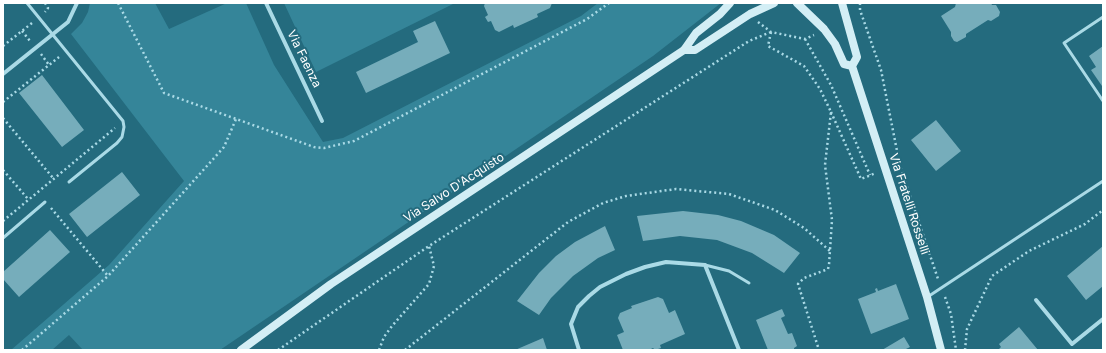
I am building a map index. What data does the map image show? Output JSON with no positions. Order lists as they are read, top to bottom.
{
  "streets": {
    "street": ["Via Faenza", "Via Salvo D'Acquisto", "Via Fratelli Rosselli"]
  }
}
